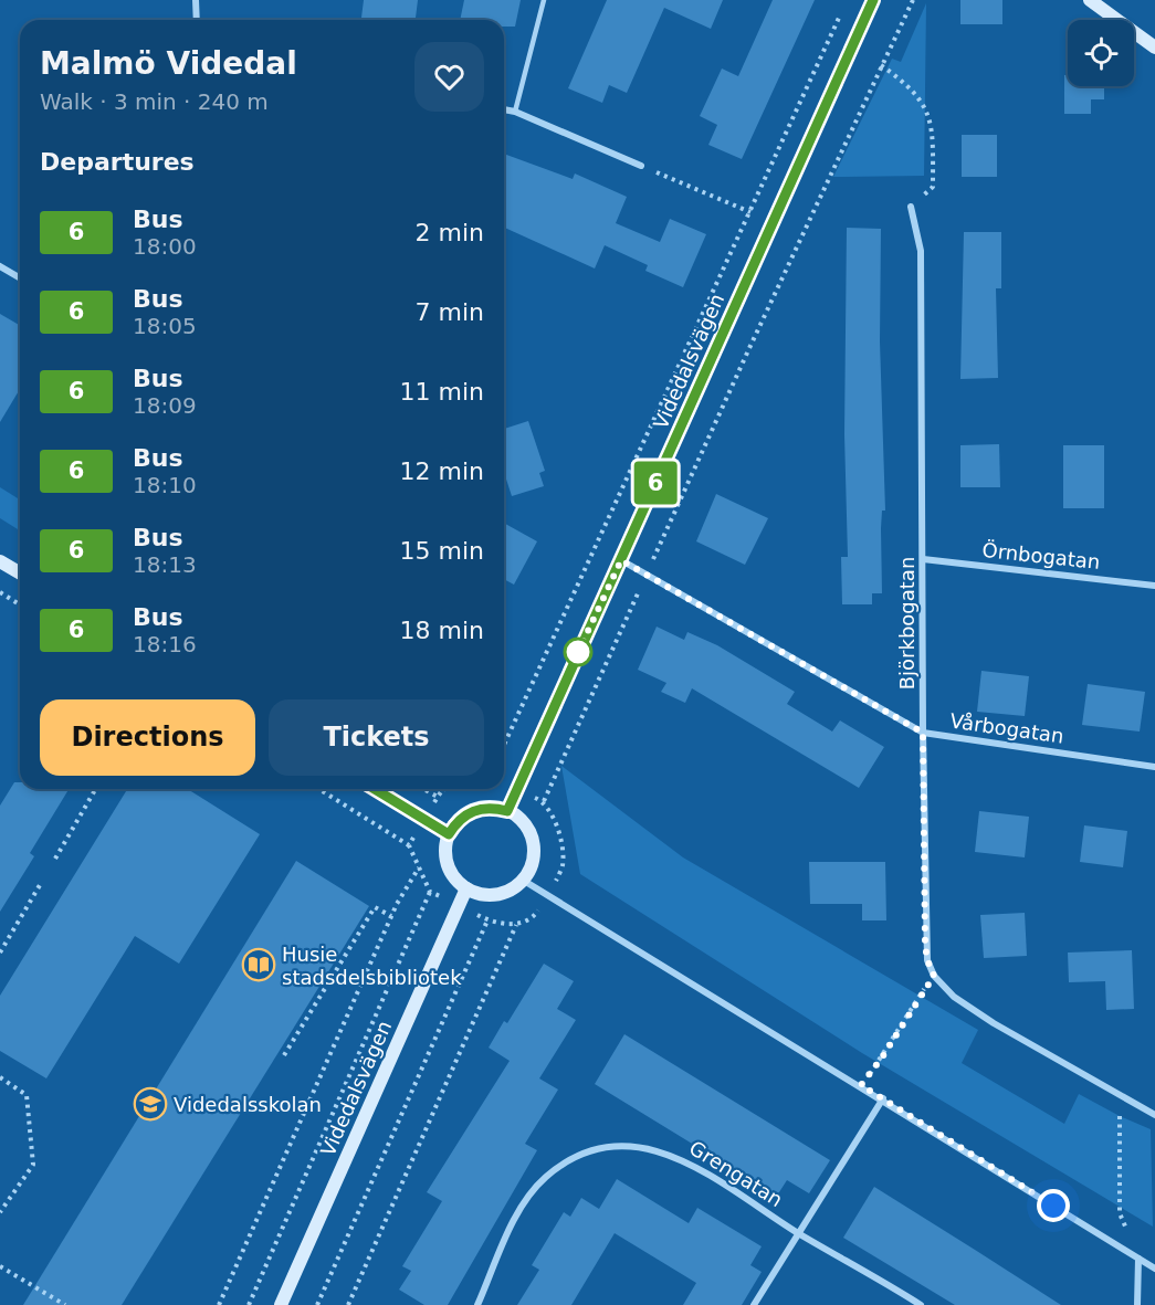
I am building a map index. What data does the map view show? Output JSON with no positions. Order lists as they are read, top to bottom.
{
  "streets": {
    "street": [
      "Videdalsvägen",
      "Örnbogatan",
      "Björkbogatan",
      "Vårbogatan",
      "Grengatan"
    ]
  },
  "crossings": [
    ["Videdalsvägen", "Vårbogatan"],
    ["Örnbogatan", "Björkbogatan"],
    ["Björkbogatan", "Vårbogatan"]
  ],
  "places": {
    "library": ["Husie stadsdelsbibliotek"],
    "school or university": ["Videdalsskolan"]
  },
  "lines": ["bus line 6"],
  "page": {
    "on_map": "6",
    "heading": [
      ["Malmö Videdal", "Walk · 3 min · 240 m"],
      "Departures"
    ],
    "list": [
      {
        "mark": "6",
        "name": "Bus",
        "note": "18:00",
        "value": "2 min"
      },
      {
        "mark": "6",
        "name": "Bus",
        "note": "18:05",
        "value": "7 min"
      },
      {
        "mark": "6",
        "name": "Bus",
        "note": "18:09",
        "value": "11 min"
      },
      {
        "mark": "6",
        "name": "Bus",
        "note": "18:10",
        "value": "12 min"
      },
      {
        "mark": "6",
        "name": "Bus",
        "note": "18:13",
        "value": "15 min"
      },
      {
        "mark": "6",
        "name": "Bus",
        "note": "18:16",
        "value": "18 min"
      }
    ],
    "buttons": ["Directions", "Tickets"]
  }
}
